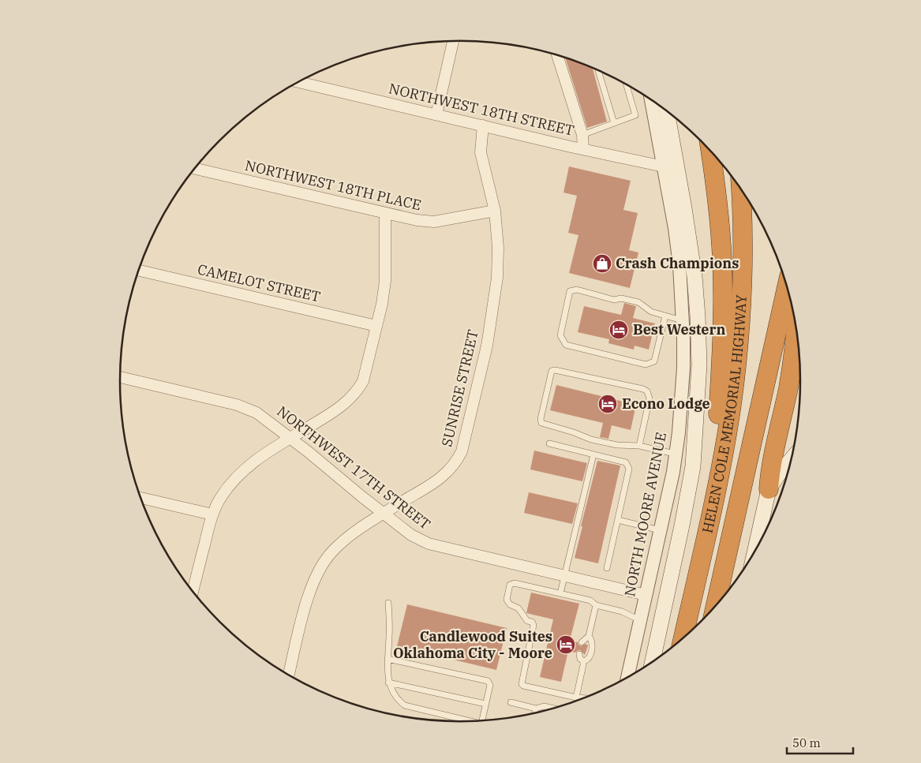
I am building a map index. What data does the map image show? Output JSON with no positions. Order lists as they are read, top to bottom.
{
  "streets": {
    "highway": ["HELEN COLE MEMORIAL HIGHWAY"],
    "street": [
      "NORTHWEST 18TH STREET",
      "NORTHWEST 18TH PLACE",
      "CAMELOT STREET",
      "SUNRISE STREET",
      "NORTHWEST 17TH STREET",
      "NORTH MOORE AVENUE"
    ]
  },
  "crossings": [
    ["NORTHWEST 18TH STREET", "SUNRISE STREET"],
    ["NORTHWEST 18TH STREET", "NORTH MOORE AVENUE"],
    ["NORTHWEST 18TH PLACE", "SUNRISE STREET"],
    ["SUNRISE STREET", "NORTHWEST 17TH STREET"],
    ["NORTHWEST 17TH STREET", "NORTH MOORE AVENUE"]
  ],
  "places": {
    "shop": ["Crash Champions"],
    "hotel": ["Best Western", "Econo Lodge", "Candlewood Suites Oklahoma City - Moore"]
  },
  "scale_bar": "50 m"
}
